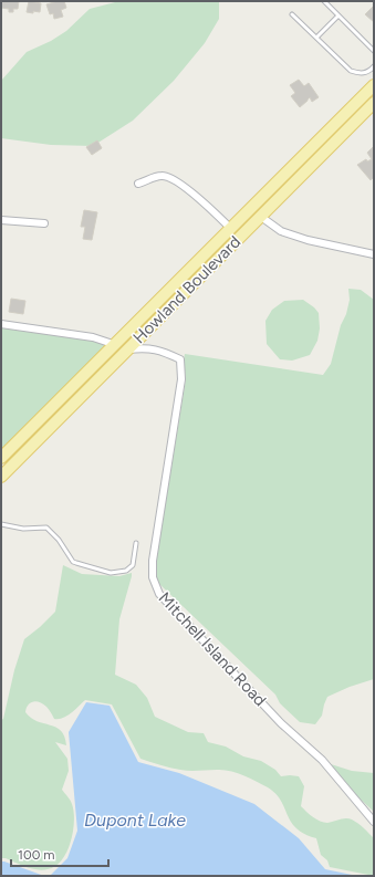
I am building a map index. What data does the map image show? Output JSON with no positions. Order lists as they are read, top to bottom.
{
  "streets": {
    "main road": ["Howland Boulevard"],
    "street": ["Mitchell Island Road"]
  },
  "crossings": [
    ["Howland Boulevard", "Mitchell Island Road"]
  ],
  "water": ["Dupont Lake"],
  "scale_bar": "100 m"
}
